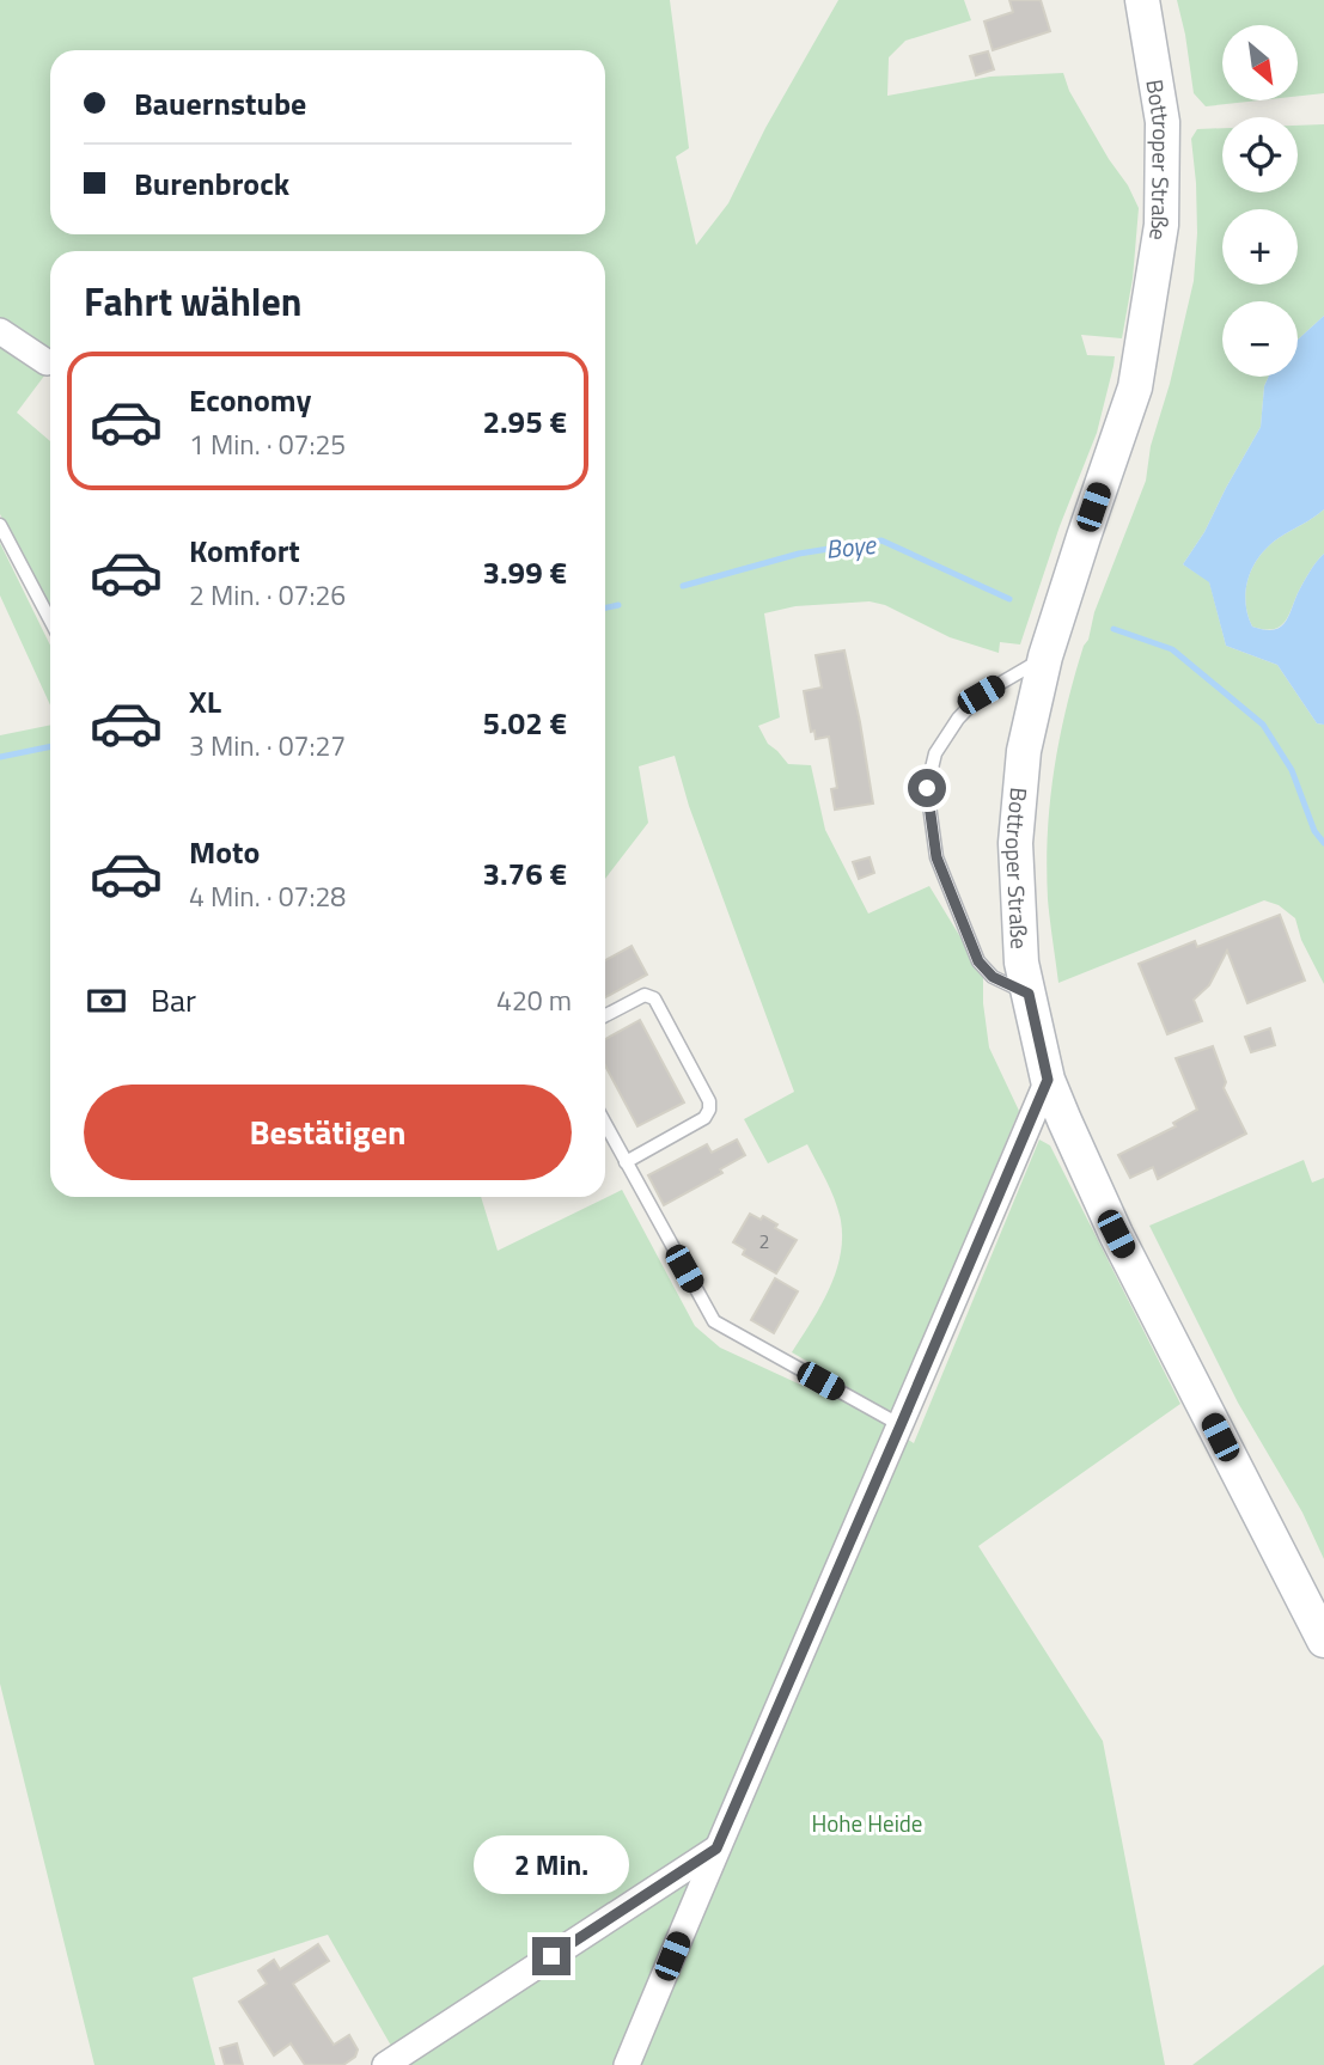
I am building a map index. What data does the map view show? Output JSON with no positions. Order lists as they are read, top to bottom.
{
  "streets": {
    "main road": ["Bottroper Straße"]
  },
  "water": ["Boye"],
  "parks": ["Hohe Heide"],
  "house_numbers": ["2"],
  "north": "bottom right",
  "page": {
    "map_buttons": ["+", "−"],
    "banner": ["Bauernstube", "Burenbrock"],
    "heading": "Fahrt wählen",
    "list": [
      {
        "name": "Economy",
        "note": "1 Min. · 07:25",
        "value": "2.95 €"
      },
      {
        "name": "Komfort",
        "note": "2 Min. · 07:26",
        "value": "3.99 €"
      },
      {
        "name": "XL",
        "note": "3 Min. · 07:27",
        "value": "5.02 €"
      },
      {
        "name": "Moto",
        "note": "4 Min. · 07:28",
        "value": "3.76 €"
      }
    ],
    "pay": ["Bar", "420 m"],
    "buttons": "Bestätigen",
    "bubble": "2 Min."
  }
}
